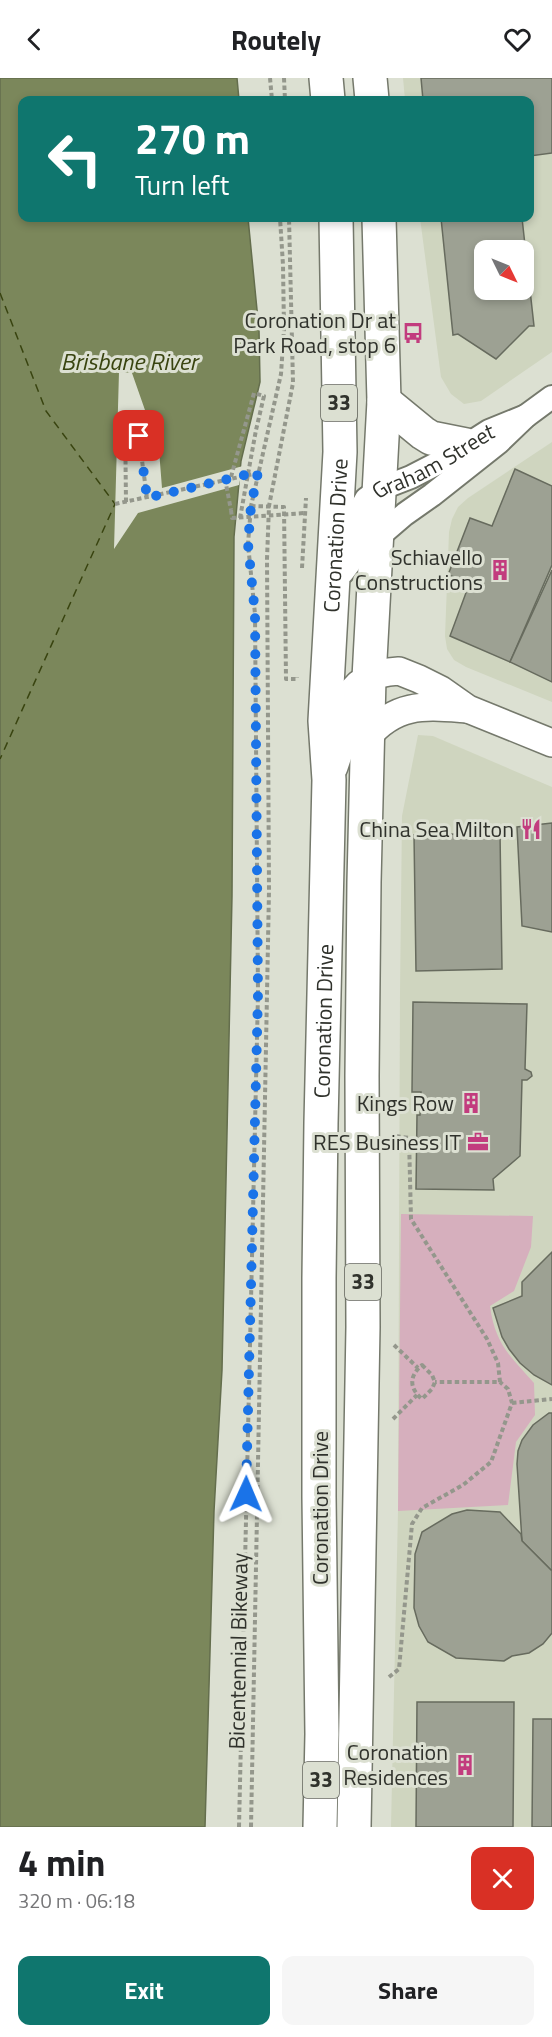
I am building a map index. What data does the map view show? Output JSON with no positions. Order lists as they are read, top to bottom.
{
  "streets": {
    "highway": ["33", "Coronation Drive"],
    "street": ["Graham Street"],
    "path": ["Bicentennial Bikeway"]
  },
  "crossings": [
    ["Graham Street", "Coronation Drive"]
  ],
  "water": ["Brisbane River"],
  "places": {
    "bus stop": ["Coronation Dr at Park Road, stop 6"],
    "building": ["Schiavello Constructions", "Kings Row", "Coronation Residences"],
    "restaurant": ["China Sea Milton"],
    "office": ["RES Business IT"]
  },
  "north": "bottom right",
  "page": {
    "header": "Routely",
    "turn": ["270 m", "Turn left"],
    "heading": ["4 min", "320 m · 06:18"],
    "buttons": ["Exit", "Share"]
  }
}
